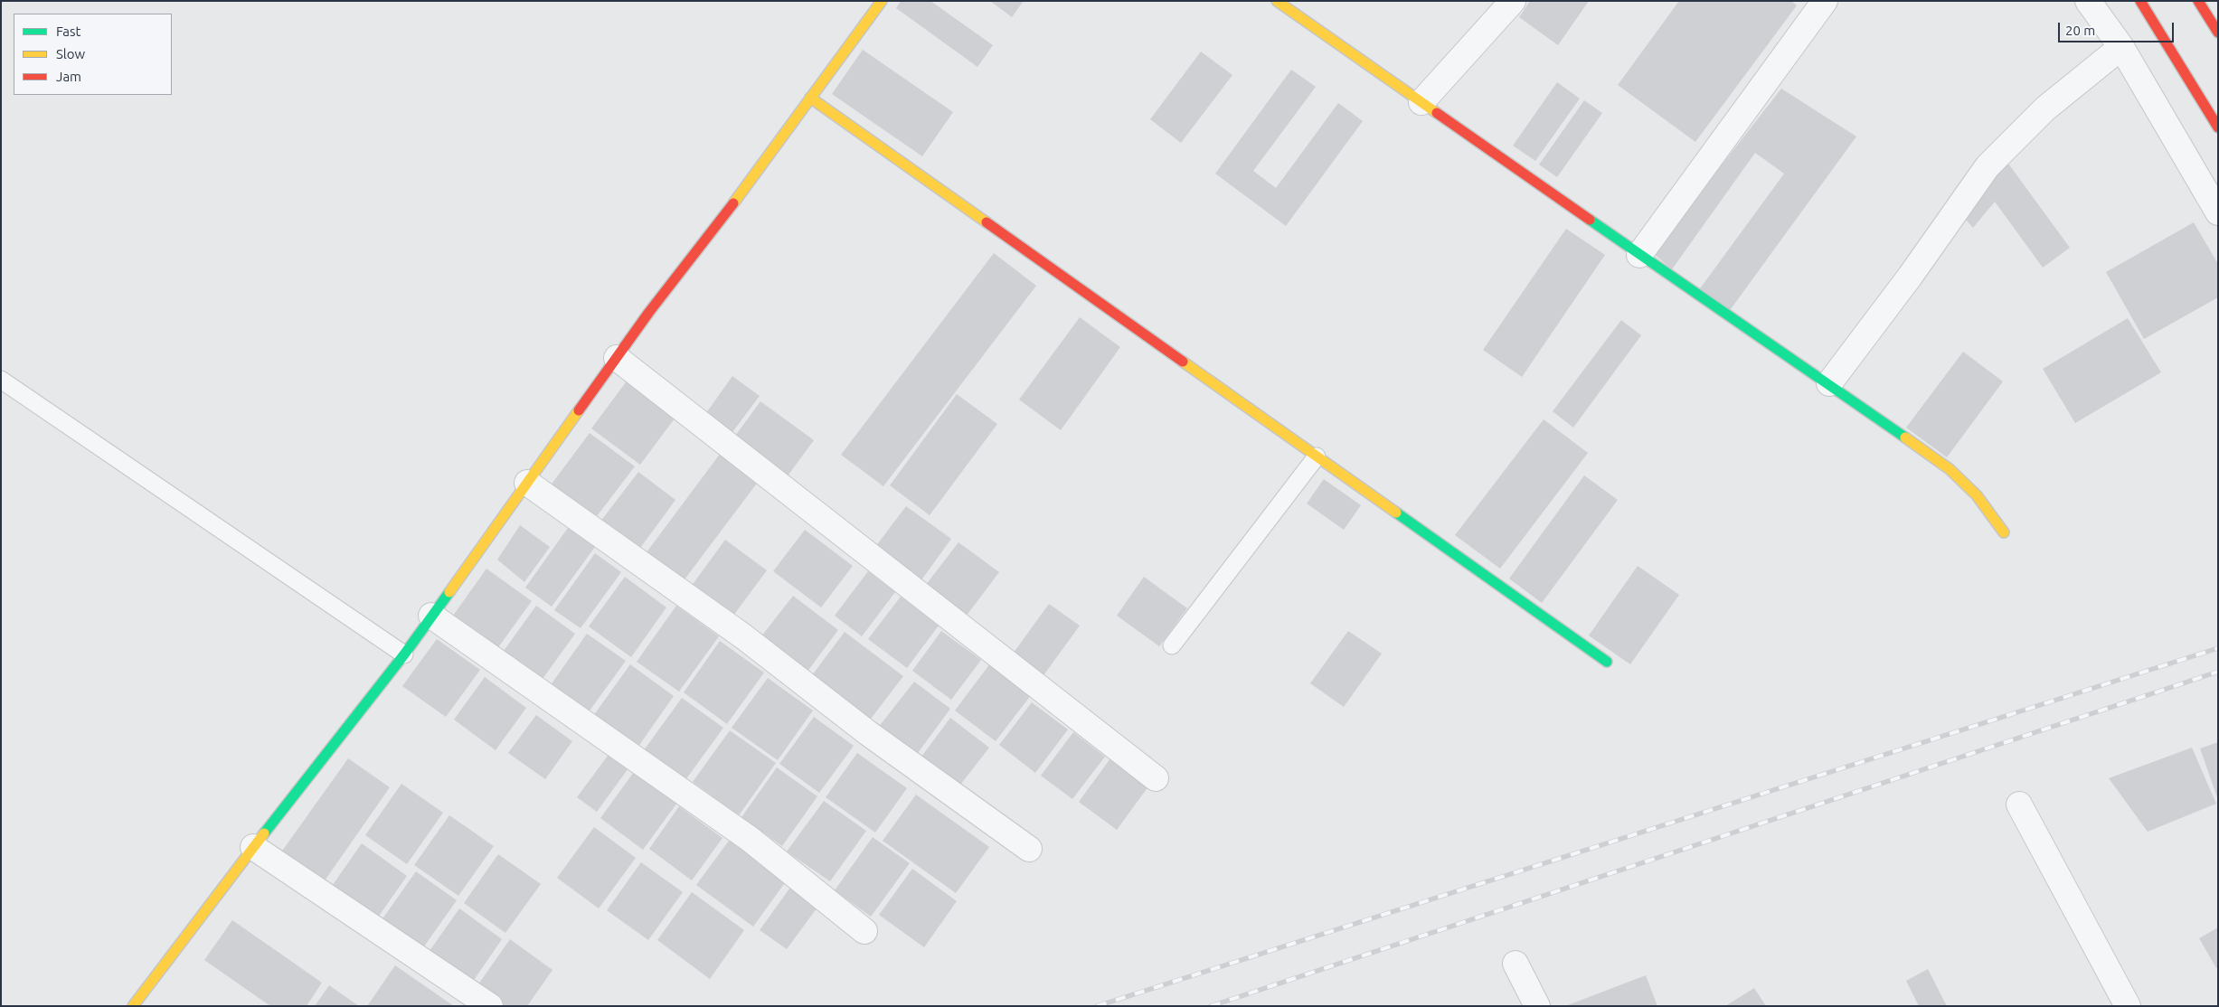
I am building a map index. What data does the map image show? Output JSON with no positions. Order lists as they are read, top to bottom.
{
  "legend": ["Fast", "Slow", "Jam"],
  "scale_bar": "20 m"
}
